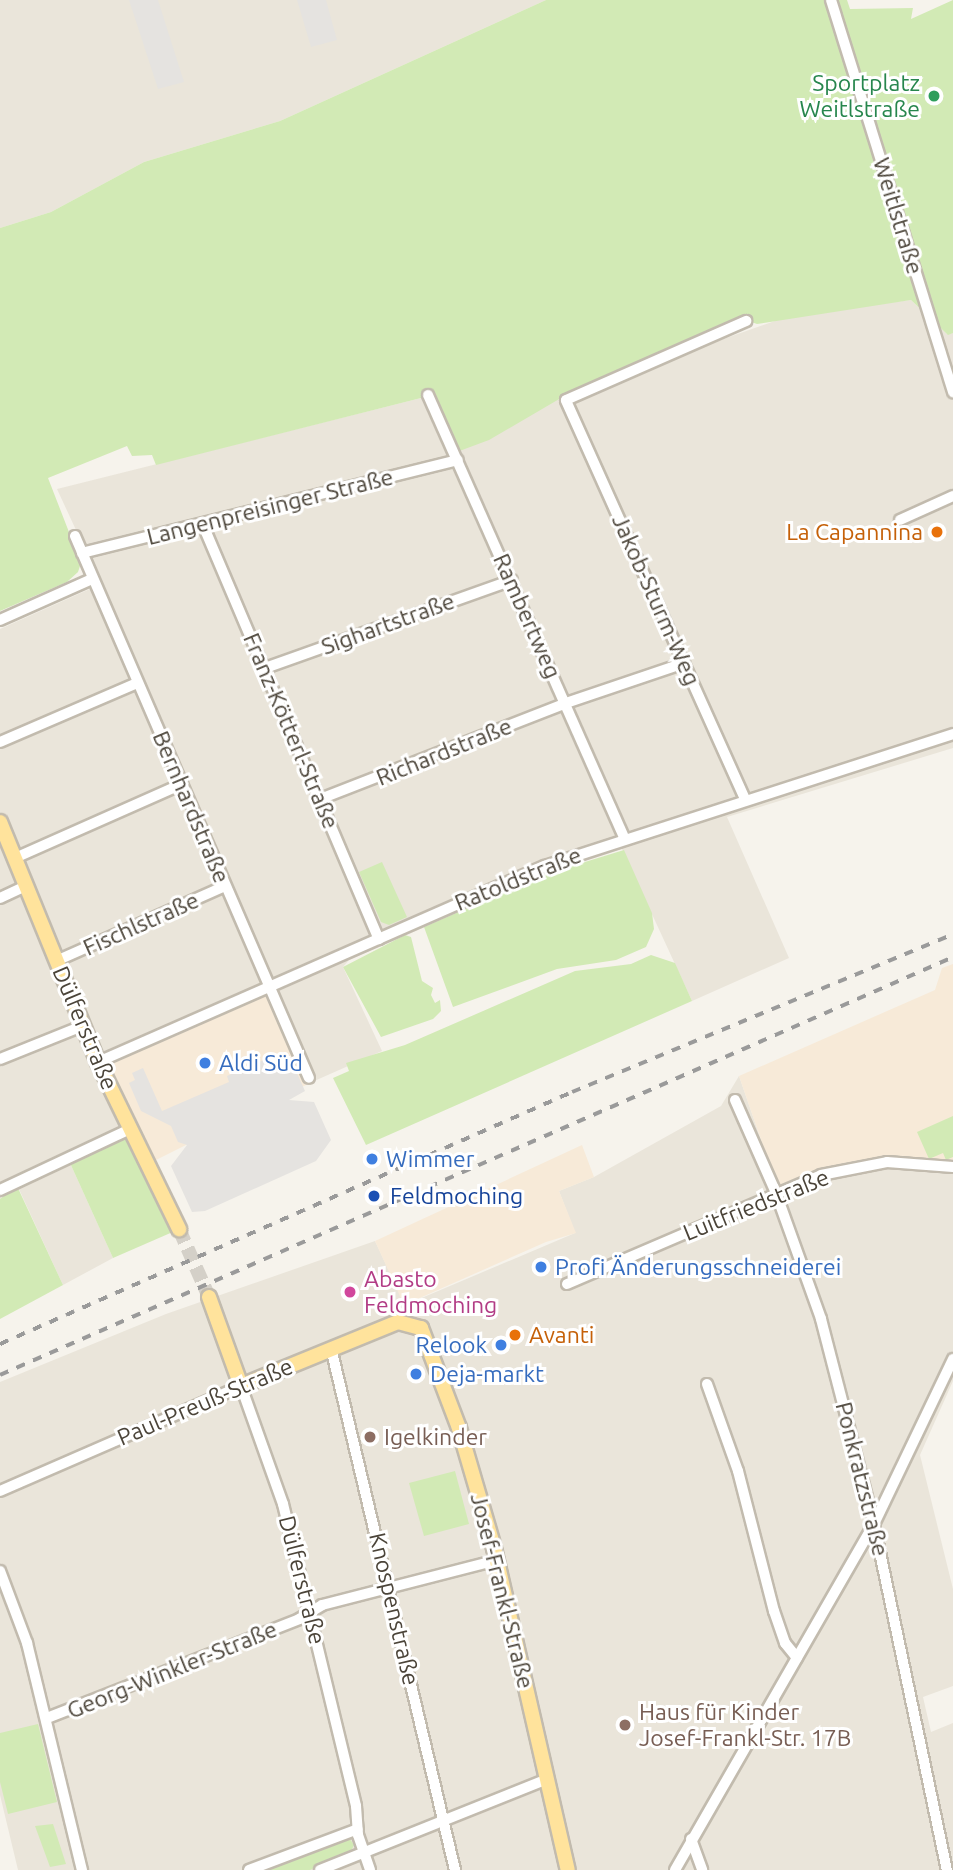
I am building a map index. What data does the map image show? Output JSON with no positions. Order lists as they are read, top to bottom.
{
  "streets": {
    "main road": ["Dülferstraße", "Paul-Preuß-Straße", "Josef-Frankl-Straße"],
    "street": [
      "Weitlstraße",
      "Langenpreisinger Straße",
      "Jakob-Sturm-Weg",
      "Rambertweg",
      "Sighartstraße",
      "Franz-Kötterl-Straße",
      "Richardstraße",
      "Bernhardstraße",
      "Ratoldstraße",
      "Fischlstraße",
      "Luitfriedstraße",
      "Ponkratzstraße",
      "Knospenstraße",
      "Georg-Winkler-Straße"
    ]
  },
  "crossings": [
    ["Langenpreisinger Straße", "Rambertweg"],
    ["Langenpreisinger Straße", "Franz-Kötterl-Straße"],
    ["Langenpreisinger Straße", "Bernhardstraße"],
    ["Jakob-Sturm-Weg", "Richardstraße"],
    ["Jakob-Sturm-Weg", "Ratoldstraße"],
    ["Rambertweg", "Sighartstraße"],
    ["Rambertweg", "Richardstraße"],
    ["Rambertweg", "Ratoldstraße"],
    ["Sighartstraße", "Franz-Kötterl-Straße"],
    ["Franz-Kötterl-Straße", "Richardstraße"],
    ["Franz-Kötterl-Straße", "Ratoldstraße"],
    ["Bernhardstraße", "Ratoldstraße"],
    ["Bernhardstraße", "Fischlstraße"],
    ["Ratoldstraße", "Dülferstraße"],
    ["Fischlstraße", "Dülferstraße"],
    ["Dülferstraße", "Paul-Preuß-Straße"],
    ["Dülferstraße", "Georg-Winkler-Straße"],
    ["Luitfriedstraße", "Ponkratzstraße"],
    ["Paul-Preuß-Straße", "Josef-Frankl-Straße"],
    ["Paul-Preuß-Straße", "Knospenstraße"],
    ["Josef-Frankl-Straße", "Georg-Winkler-Straße"],
    ["Knospenstraße", "Georg-Winkler-Straße"]
  ],
  "places": [
    "Sportplatz Weitlstraße",
    "La Capannina",
    "Aldi Süd",
    "Wimmer",
    "Feldmoching",
    "Profi Änderungsschneiderei",
    "Abasto Feldmoching",
    "Avanti",
    "Relook",
    "Deja-markt",
    "Igelkinder",
    "Haus für Kinder Josef-Frankl-Str. 17B"
  ]
}
